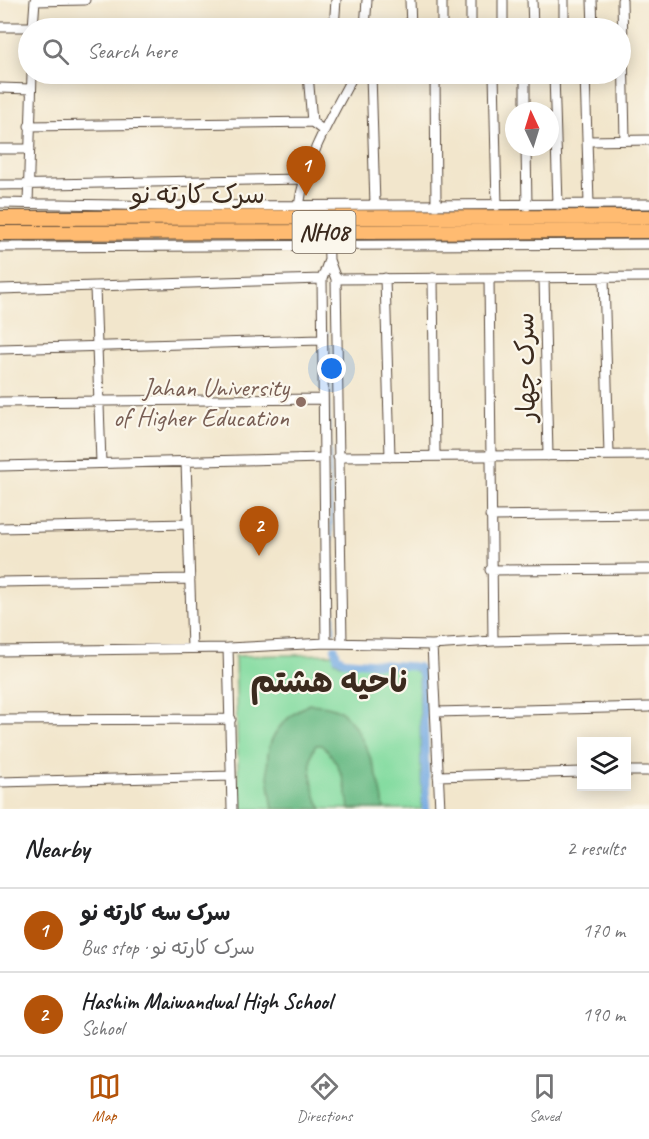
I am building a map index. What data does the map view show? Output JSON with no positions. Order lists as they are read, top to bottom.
{
  "streets": {
    "highway": ["سرک کارته نو", "NH08"],
    "street": ["سرک چهار"]
  },
  "districts": ["ناحیه هشتم"],
  "places": ["Jahan University of Higher Education"],
  "north": "top",
  "page": {
    "search": "Search here",
    "pins": ["1", "2"],
    "heading": ["Nearby", "2 results"],
    "list": [
      {
        "mark": "1",
        "name": "سرک سه کارته نو",
        "note": "Bus stop · سرک کارته نو",
        "value": "170 m"
      },
      {
        "mark": "2",
        "name": "Hashim Maiwandwal High School",
        "note": "School",
        "value": "190 m"
      }
    ],
    "nav": ["Map", "Directions", "Saved"]
  }
}
